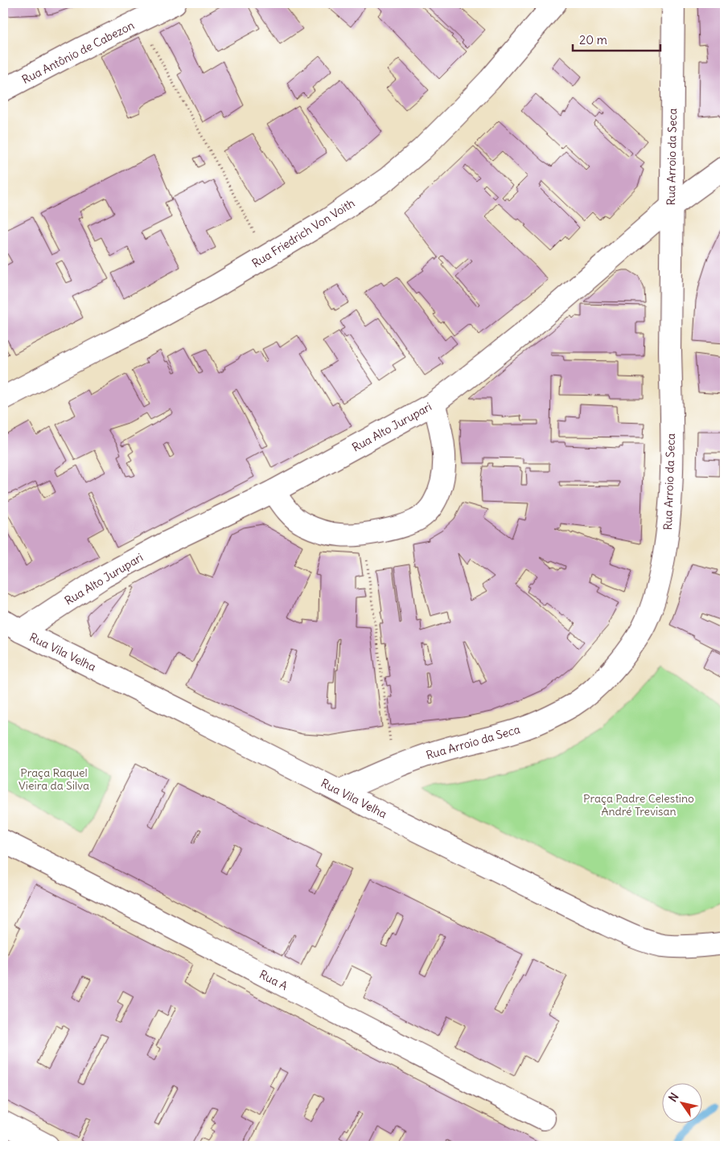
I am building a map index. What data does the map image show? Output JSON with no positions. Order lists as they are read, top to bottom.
{
  "streets": {
    "street": [
      "Rua Antônio de Cabezon",
      "Rua Arroio da Seca",
      "Rua Friedrich Von Voith",
      "Rua Alto Jurupari",
      "Rua Vila Velha",
      "Rua A"
    ]
  },
  "crossings": [
    ["Rua Arroio da Seca", "Rua Alto Jurupari"],
    ["Rua Arroio da Seca", "Rua Vila Velha"],
    ["Rua Alto Jurupari", "Rua Vila Velha"]
  ],
  "parks": ["Praça Raquel Vieira da Silva", "Praça Padre Celestino André Trevisan"],
  "scale_bar": "20 m",
  "north": "top left"
}
